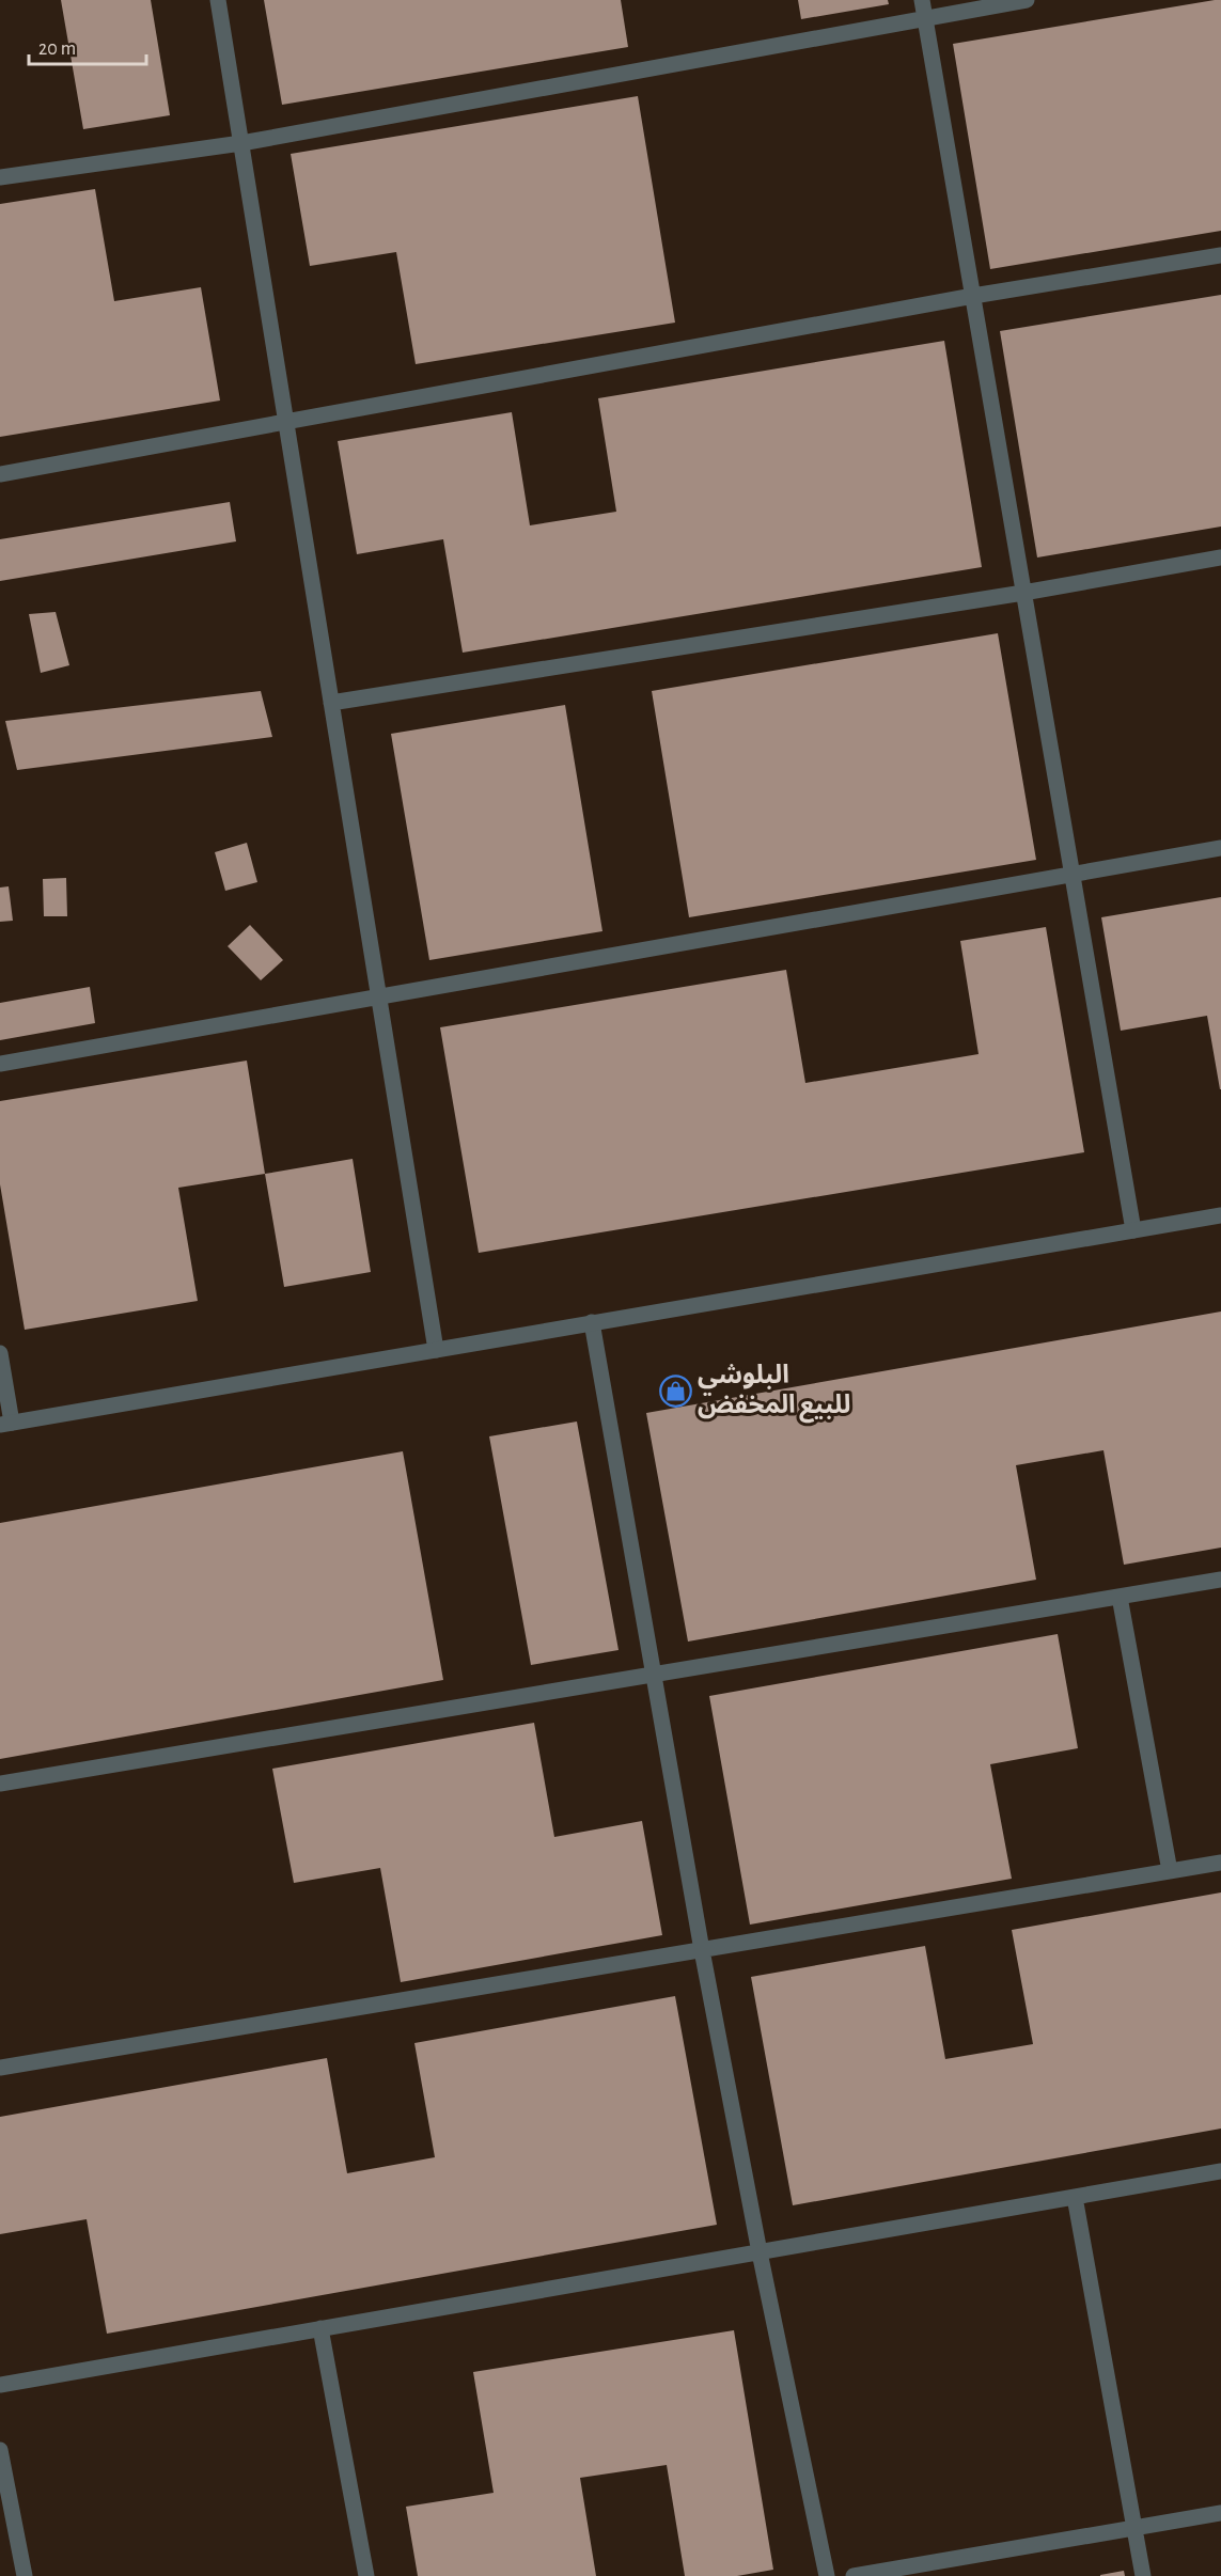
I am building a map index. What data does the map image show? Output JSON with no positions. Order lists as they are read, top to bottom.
{
  "places": {
    "shop": ["البلوشي للبيع المخفض"]
  },
  "scale_bar": "20 m"
}
